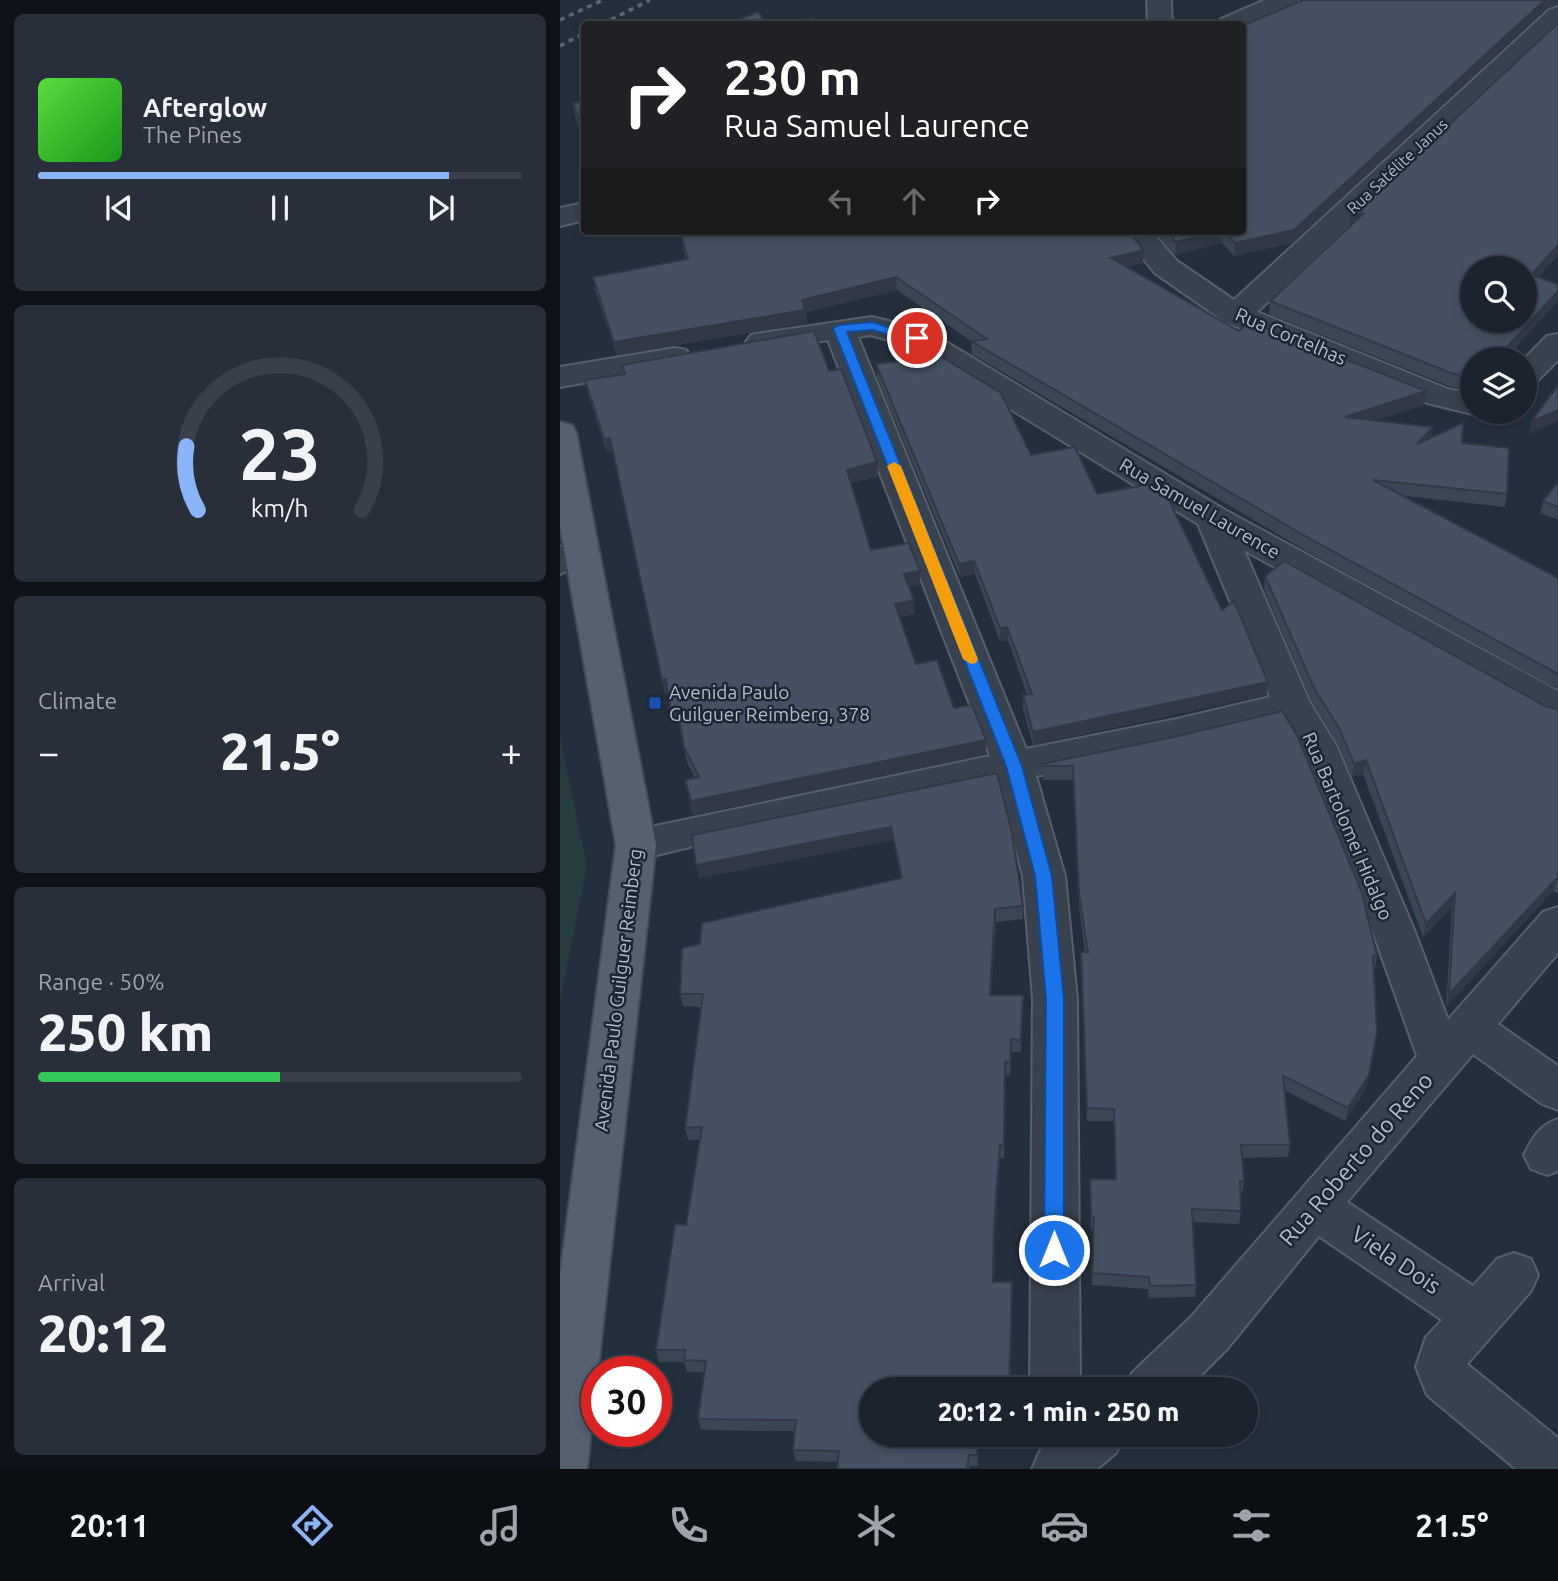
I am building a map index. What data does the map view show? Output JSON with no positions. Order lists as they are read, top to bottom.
{
  "streets": {
    "main road": ["Avenida Paulo Guilguer Reimberg"],
    "street": [
      "Rua Satélite Janus",
      "Rua Cortelhas",
      "Rua Samuel Laurence",
      "Rua Bartolomei Hidalgo",
      "Rua Roberto do Reno",
      "Viela Dois"
    ]
  },
  "crossings": [
    ["Rua Satélite Janus", "Rua Cortelhas"],
    ["Rua Samuel Laurence", "Rua Bartolomei Hidalgo"],
    ["Rua Bartolomei Hidalgo", "Rua Roberto do Reno"],
    ["Rua Roberto do Reno", "Viela Dois"]
  ],
  "places": {
    "transit": ["Avenida Paulo Guilguer Reimberg, 378"]
  },
  "page": {
    "turn": ["230 m", "Rua Samuel Laurence"],
    "song": ["Afterglow", "The Pines"],
    "tile": [
      "Climate",
      ["Range · 50%", "250 km"],
      ["Arrival", "20:12"]
    ],
    "heat": ["−", "21.5°", "+"],
    "limit": "30",
    "trip": "20:12 · 1 min · 250 m",
    "tabs": ["20:11", "21.5°"],
    "gauge": ["23", "km/h"]
  }
}
